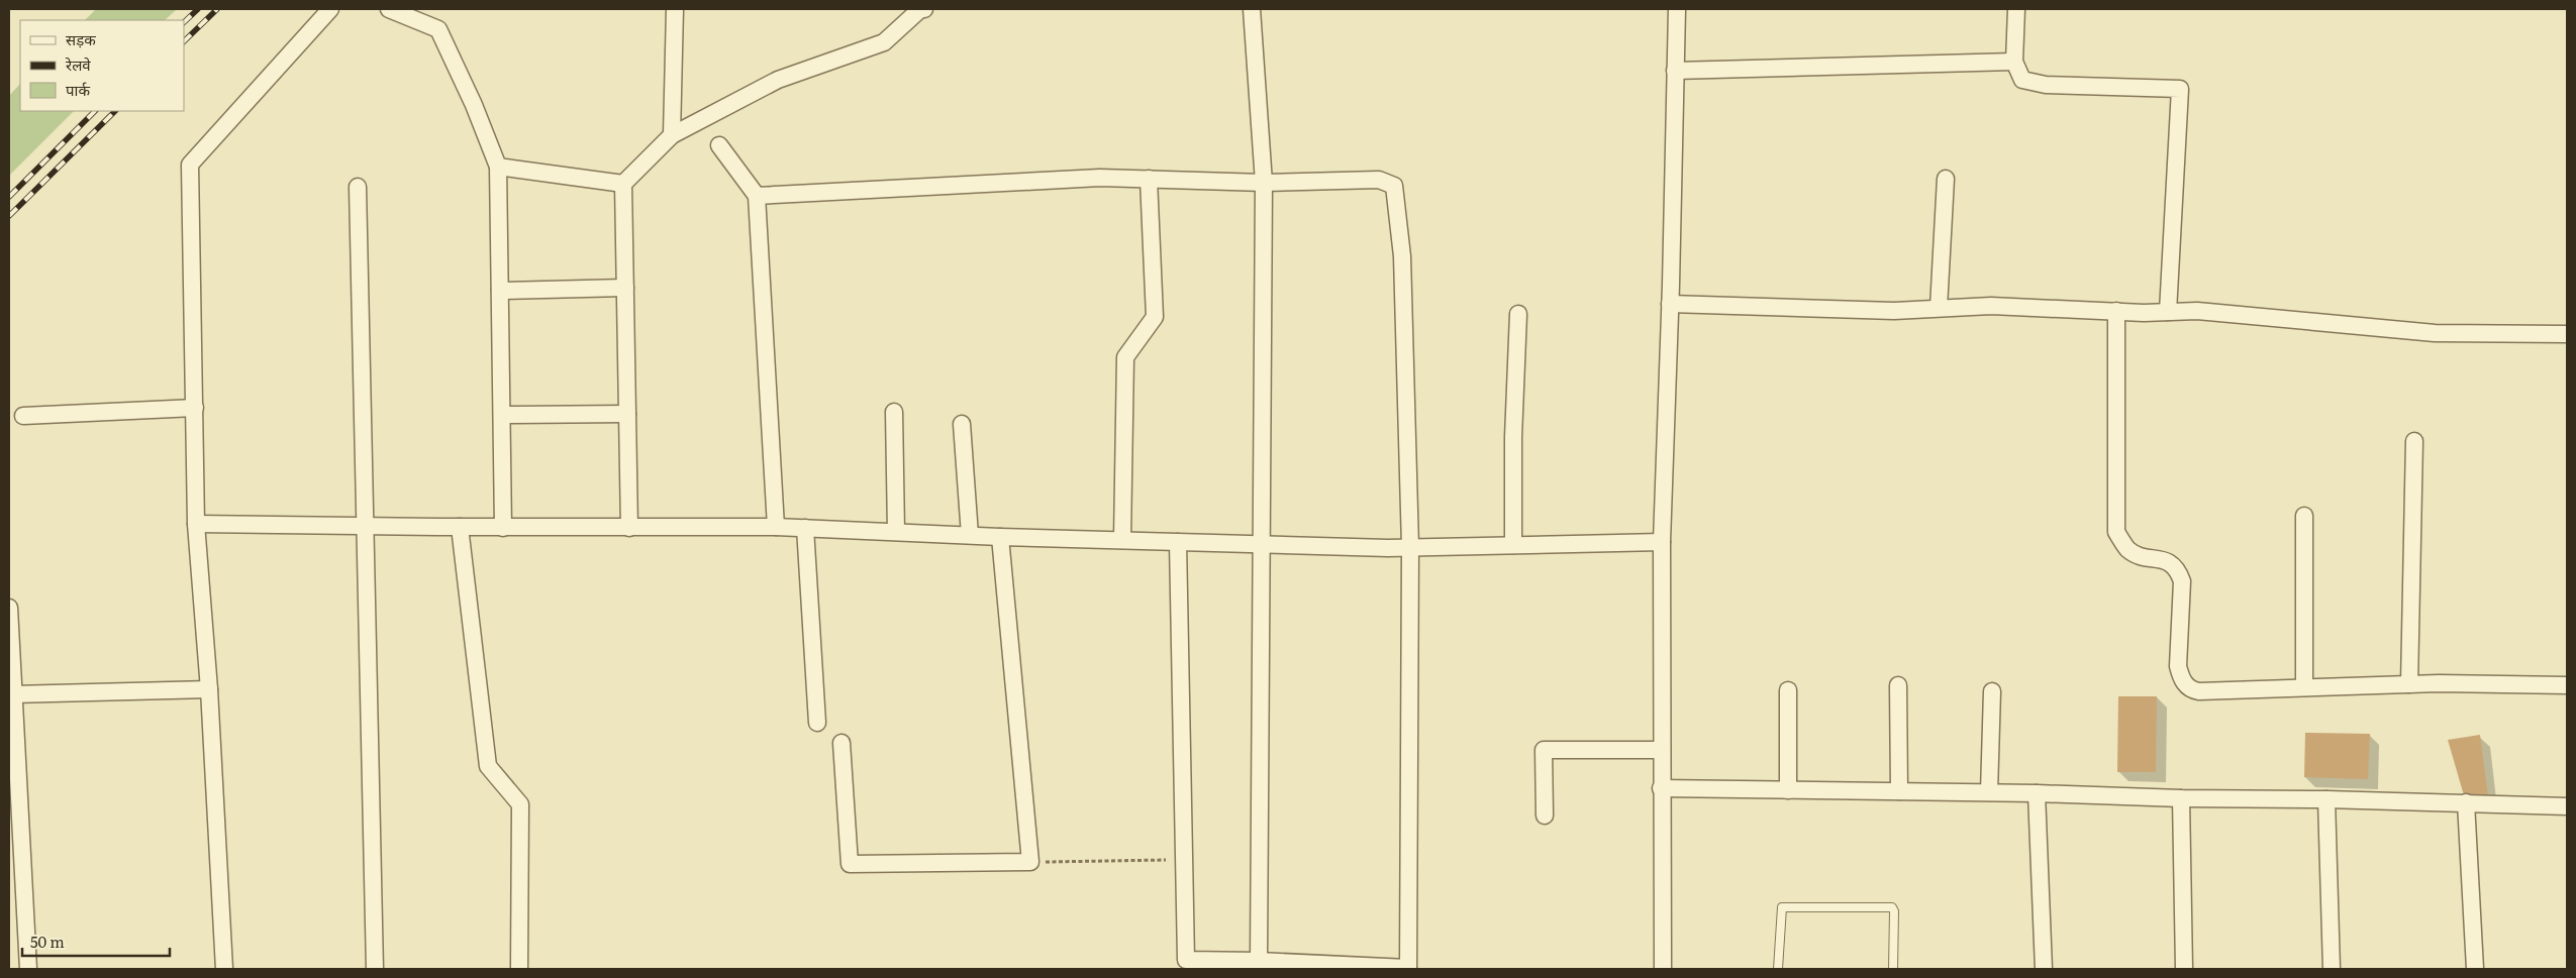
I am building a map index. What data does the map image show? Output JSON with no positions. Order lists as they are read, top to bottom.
{
  "legend": ["सड़क", "रेलवे", "पार्क"],
  "scale_bar": "50 m"
}
